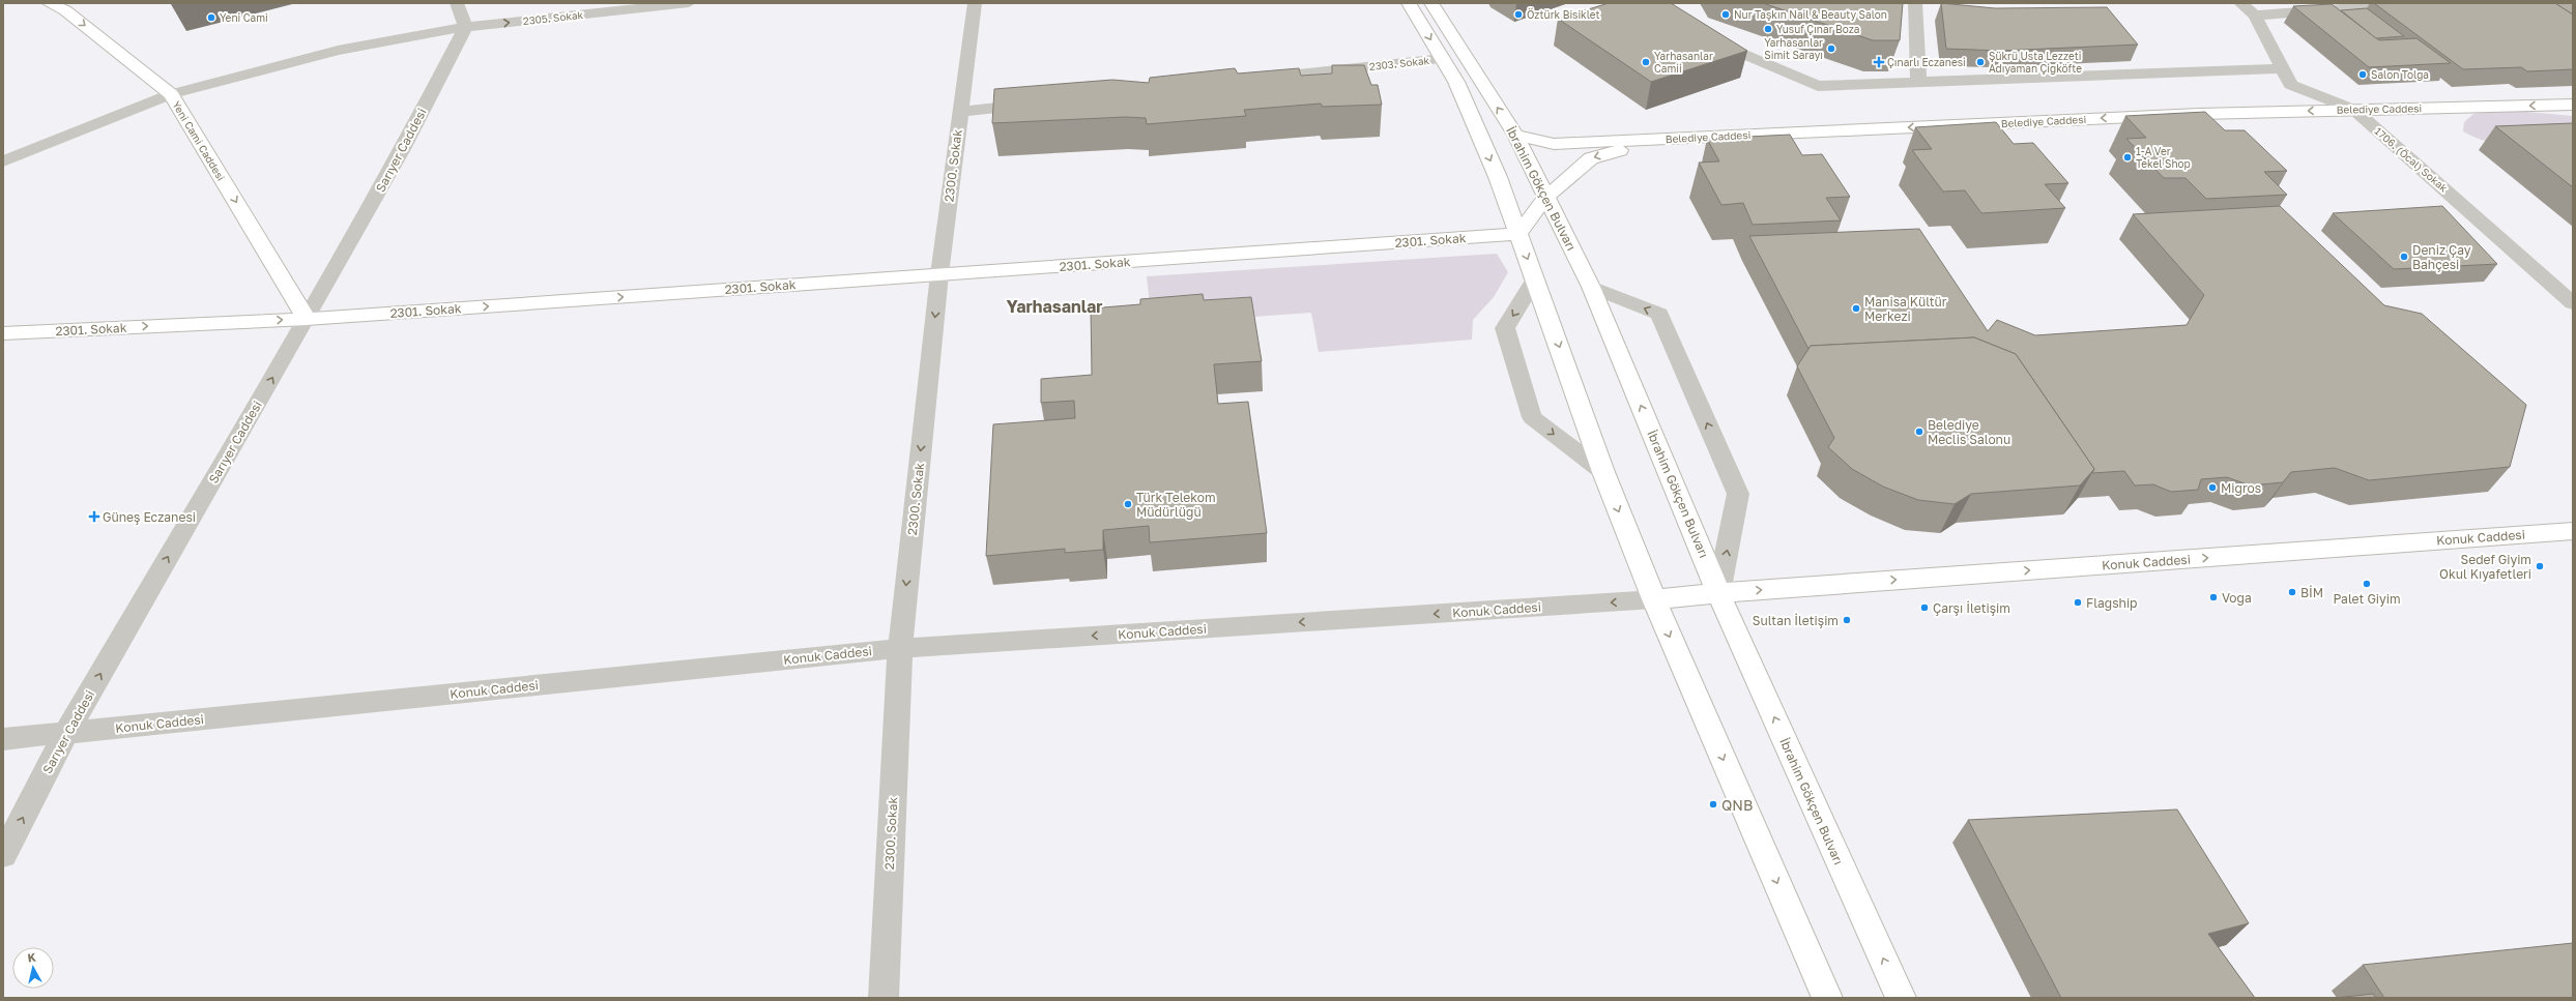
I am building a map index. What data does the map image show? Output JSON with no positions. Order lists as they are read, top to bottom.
{
  "streets": {
    "main road": [
      "Belediye Caddesi",
      "Yeni Cami Caddesi",
      "İbrahim Gökçen Bulvarı",
      "2301. Sokak",
      "Konuk Caddesi"
    ],
    "street": [
      "2305. Sokak",
      "2303. Sokak",
      "Sarıyer Caddesi",
      "1706. (Öcal) Sokak",
      "2300. Sokak"
    ]
  },
  "crossings": [
    ["2305. Sokak", "Yeni Cami Caddesi"],
    ["2305. Sokak", "Sarıyer Caddesi"],
    ["Belediye Caddesi", "1706. (Öcal) Sokak"],
    ["Belediye Caddesi", "İbrahim Gökçen Bulvarı"],
    ["Yeni Cami Caddesi", "Sarıyer Caddesi"],
    ["Yeni Cami Caddesi", "2301. Sokak"],
    ["Sarıyer Caddesi", "2301. Sokak"],
    ["Sarıyer Caddesi", "Konuk Caddesi"],
    ["2300. Sokak", "2301. Sokak"],
    ["2300. Sokak", "Konuk Caddesi"],
    ["İbrahim Gökçen Bulvarı", "Konuk Caddesi"]
  ],
  "one_way": [
    "Belediye Caddesi",
    "Yeni Cami Caddesi",
    "Sarıyer Caddesi",
    "2300. Sokak",
    "2301. Sokak"
  ],
  "districts": ["Yarhasanlar"],
  "places": {
    "other": [
      "Öztürk Bisiklet",
      "Nur Taşkın Nail & Beauty Salon",
      "Yeni Cami",
      "Yusuf Çınar Boza",
      "Yarhasanlar Simit Sarayı",
      "Yarhasanlar Camii",
      "Şükrü Usta Lezzeti Adıyaman Çiğköfte",
      "Salon Tolga",
      "1-A Ver Tekel Shop",
      "Deniz Çay Bahçesi",
      "Manisa Kültür Merkezi",
      "Belediye Meclis Salonu",
      "Migros",
      "Türk Telekom Müdürlüğü",
      "Sedef Giyim Okul Kıyafetleri",
      "Palet Giyim",
      "BİM",
      "Voga",
      "Flagship",
      "Çarşı İletişim",
      "Sultan İletişim",
      "QNB"
    ],
    "health": ["Çınarlı Eczanesi", "Güneş Eczanesi"]
  },
  "north": "top"
}
